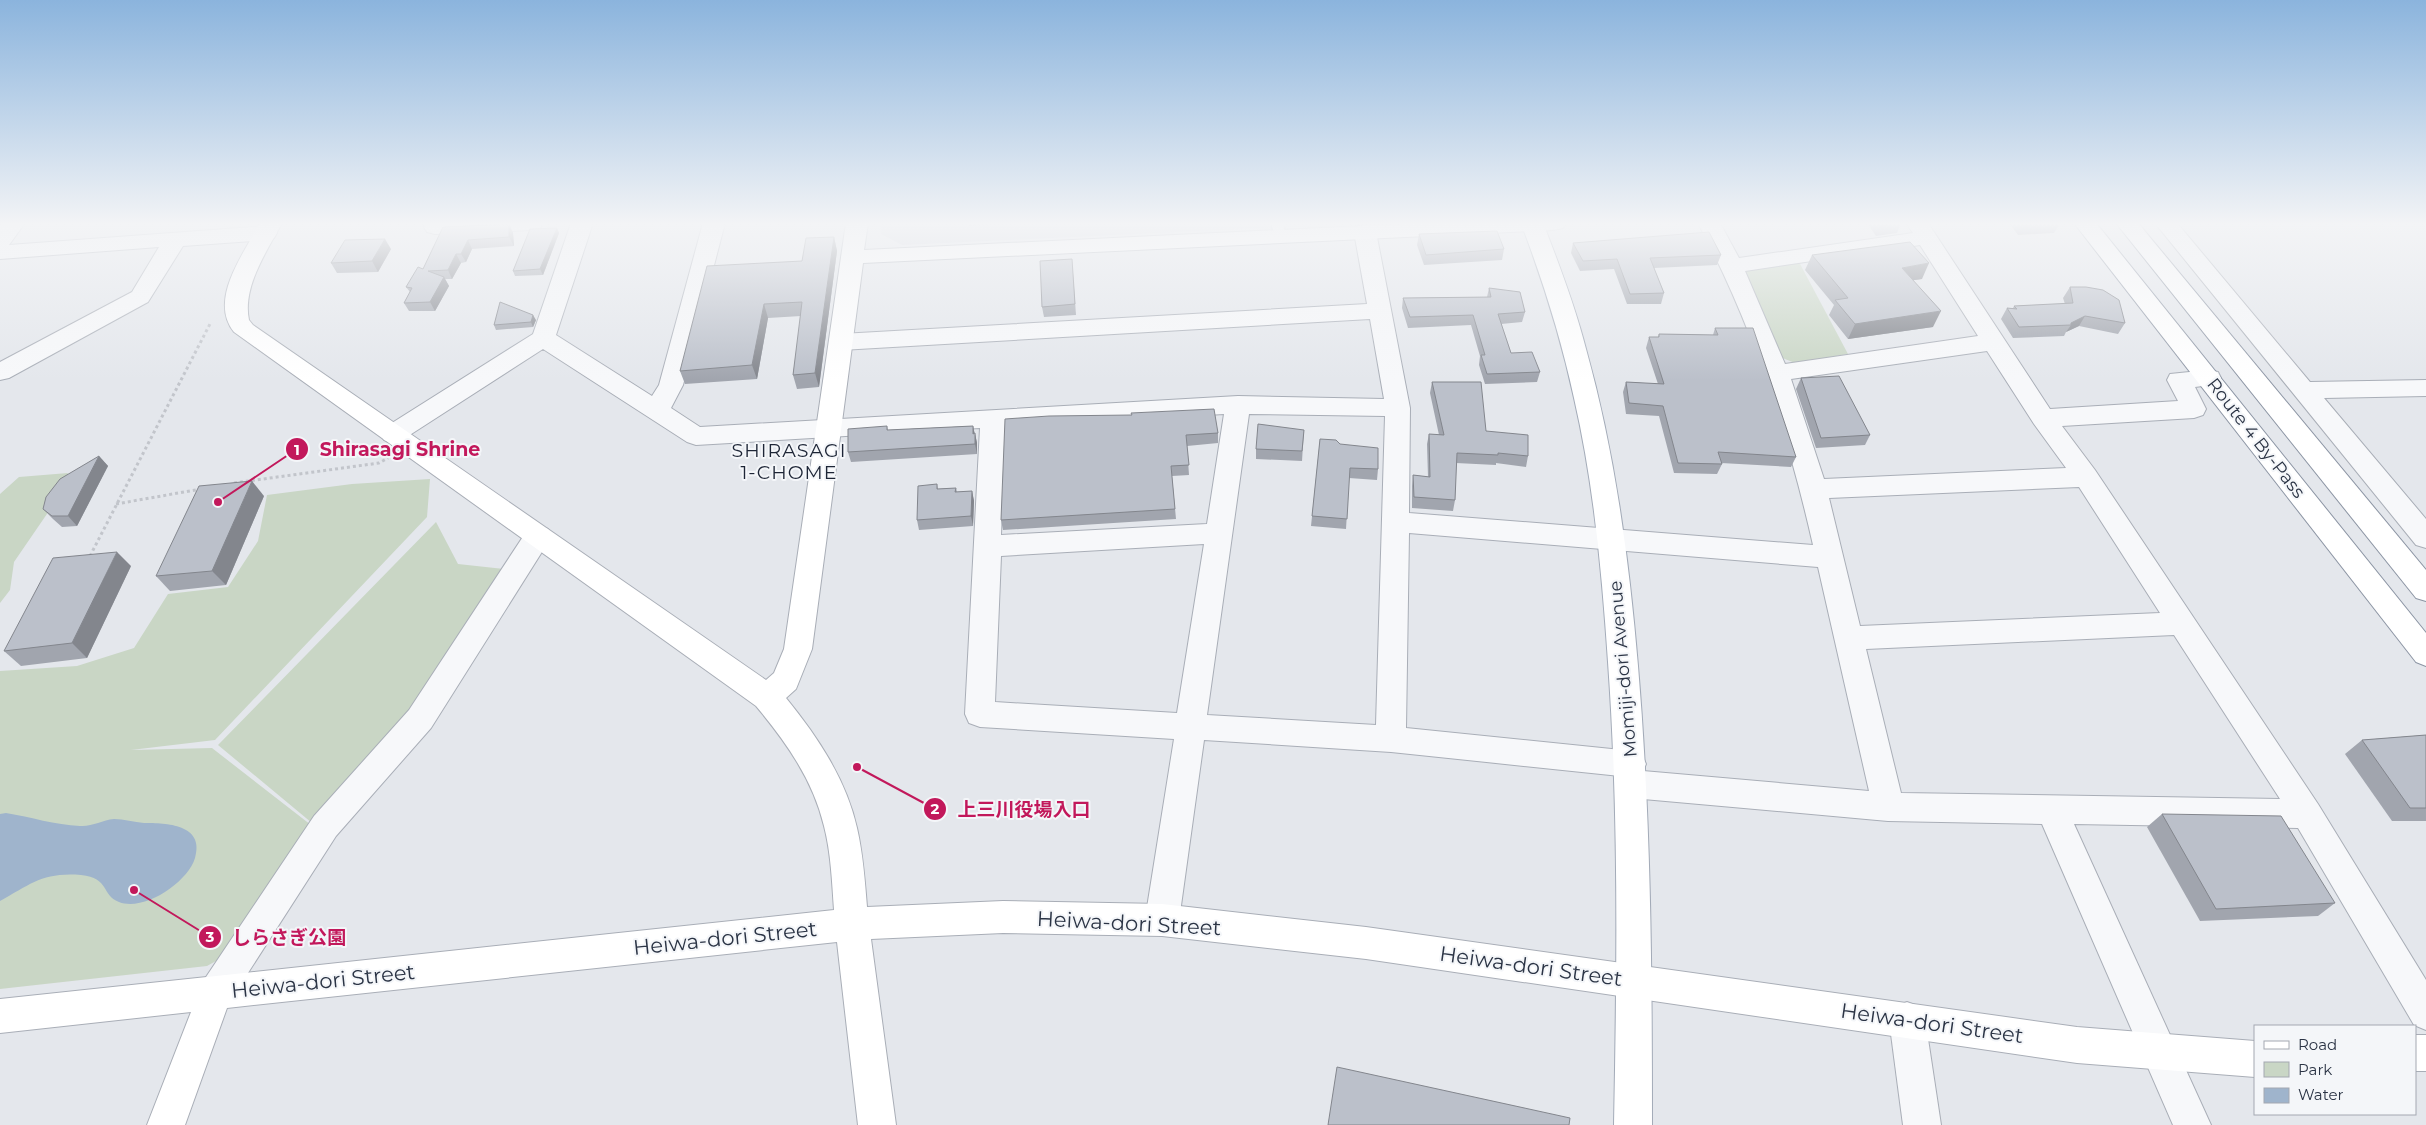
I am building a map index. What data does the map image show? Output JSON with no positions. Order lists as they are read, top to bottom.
{
  "streets": {
    "main road": ["Route 4 By-Pass", "Momiji-dori Avenue", "Heiwa-dori Street"]
  },
  "crossings": [
    ["Momiji-dori Avenue", "Heiwa-dori Street"]
  ],
  "districts": ["SHIRASAGI 1-CHOME"],
  "places": ["Shirasagi Shrine", "上三川役場入口", "しらさぎ公園"],
  "legend": ["Road", "Park", "Water"]
}
